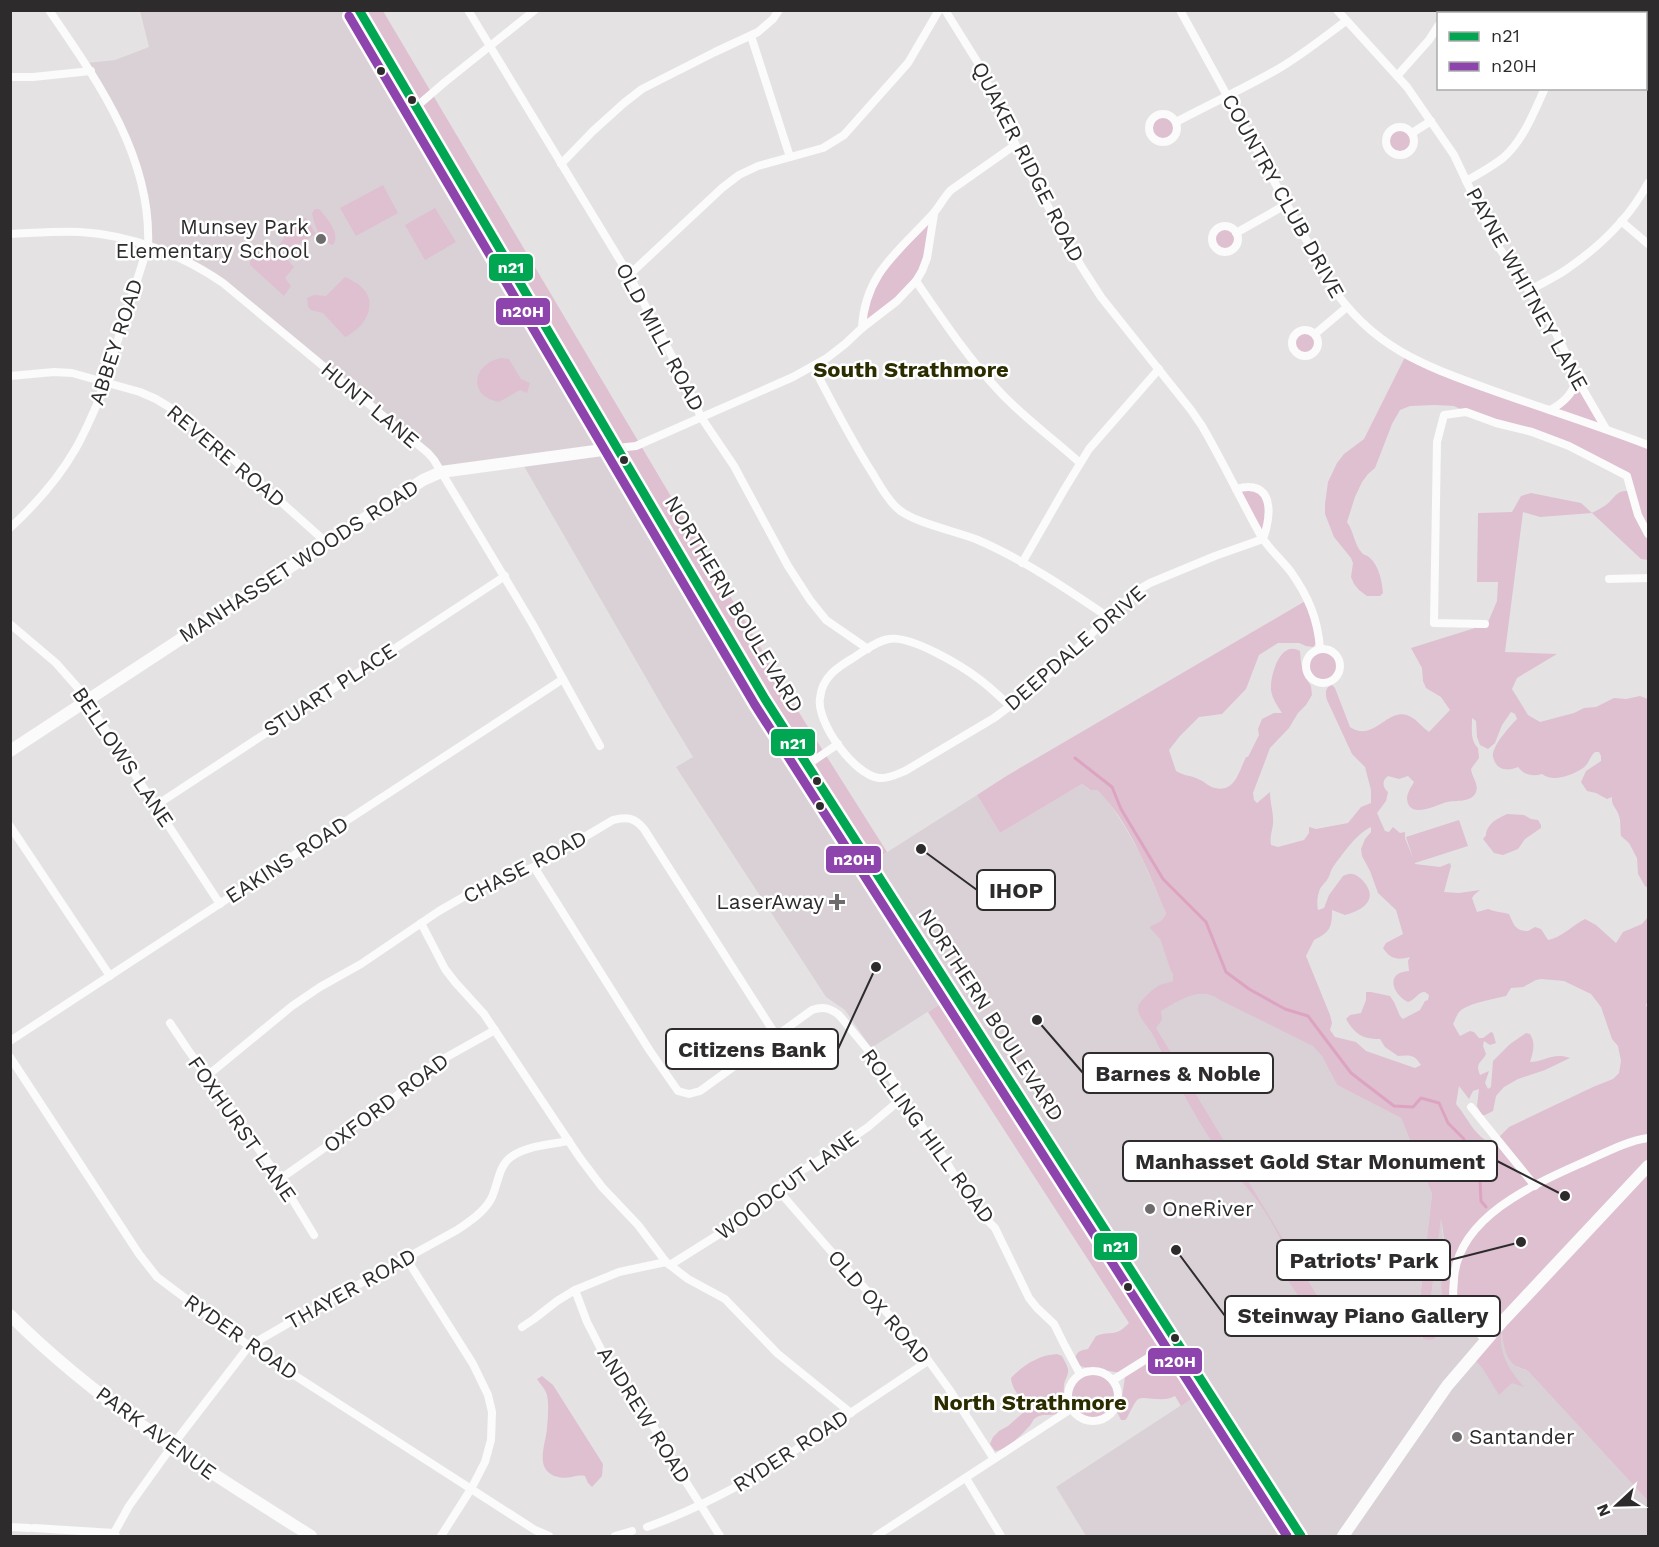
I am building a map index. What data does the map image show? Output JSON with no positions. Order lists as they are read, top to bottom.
{
  "streets": {
    "main road": ["NORTHERN BOULEVARD"],
    "street": [
      "QUAKER RIDGE ROAD",
      "COUNTRY CLUB DRIVE",
      "PAYNE WHITNEY LANE",
      "OLD MILL ROAD",
      "ABBEY ROAD",
      "HUNT LANE",
      "REVERE ROAD",
      "MANHASSET WOODS ROAD",
      "DEEPDALE DRIVE",
      "STUART PLACE",
      "BELLOWS LANE",
      "EAKINS ROAD",
      "CHASE ROAD",
      "OXFORD ROAD",
      "FOXHURST LANE",
      "ROLLING HILL ROAD",
      "WOODCUT LANE",
      "THAYER ROAD",
      "OLD OX ROAD",
      "RYDER ROAD",
      "ANDREW ROAD",
      "PARK AVENUE"
    ]
  },
  "crossings": [
    ["QUAKER RIDGE ROAD", "DEEPDALE DRIVE"],
    ["COUNTRY CLUB DRIVE", "PAYNE WHITNEY LANE"],
    ["OLD MILL ROAD", "DEEPDALE DRIVE"],
    ["ABBEY ROAD", "HUNT LANE"],
    ["ABBEY ROAD", "REVERE ROAD"],
    ["HUNT LANE", "MANHASSET WOODS ROAD"],
    ["HUNT LANE", "STUART PLACE"],
    ["HUNT LANE", "EAKINS ROAD"],
    ["REVERE ROAD", "MANHASSET WOODS ROAD"],
    ["MANHASSET WOODS ROAD", "NORTHERN BOULEVARD"],
    ["MANHASSET WOODS ROAD", "BELLOWS LANE"],
    ["STUART PLACE", "BELLOWS LANE"],
    ["BELLOWS LANE", "EAKINS ROAD"],
    ["CHASE ROAD", "FOXHURST LANE"],
    ["CHASE ROAD", "ROLLING HILL ROAD"],
    ["OXFORD ROAD", "FOXHURST LANE"],
    ["ROLLING HILL ROAD", "WOODCUT LANE"],
    ["WOODCUT LANE", "OLD OX ROAD"],
    ["WOODCUT LANE", "ANDREW ROAD"],
    ["THAYER ROAD", "RYDER ROAD"],
    ["THAYER ROAD", "PARK AVENUE"],
    ["OLD OX ROAD", "RYDER ROAD"],
    ["RYDER ROAD", "ANDREW ROAD"]
  ],
  "districts": ["South Strathmore", "North Strathmore"],
  "places": {
    "other": [
      "Munsey Park Elementary School",
      "IHOP",
      "Citizens Bank",
      "Barnes & Noble",
      "Manhasset Gold Star Monument",
      "OneRiver",
      "Patriots' Park",
      "Steinway Piano Gallery",
      "Santander"
    ],
    "health": ["LaserAway"]
  },
  "lines": ["transit line n21", "transit line n20H"],
  "legend": ["n21", "n20H"],
  "north": "left"
}
